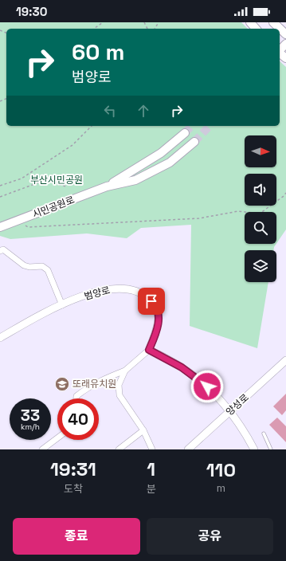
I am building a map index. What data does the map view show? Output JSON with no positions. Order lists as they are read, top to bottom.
{
  "streets": {
    "main road": ["시민공원로"],
    "street": ["범양로", "양성로"]
  },
  "parks": ["부산시민공원"],
  "places": {
    "school or university": ["또래유치원"]
  },
  "north": "right",
  "page": {
    "status": "19:30",
    "turn": ["60 m", "범양로"],
    "speed": "33 km/h",
    "limit": "40",
    "eta": [
      "19:31",
      "도착",
      "1",
      "분",
      "110",
      "m"
    ],
    "buttons": ["종료", "공유"]
  }
}
